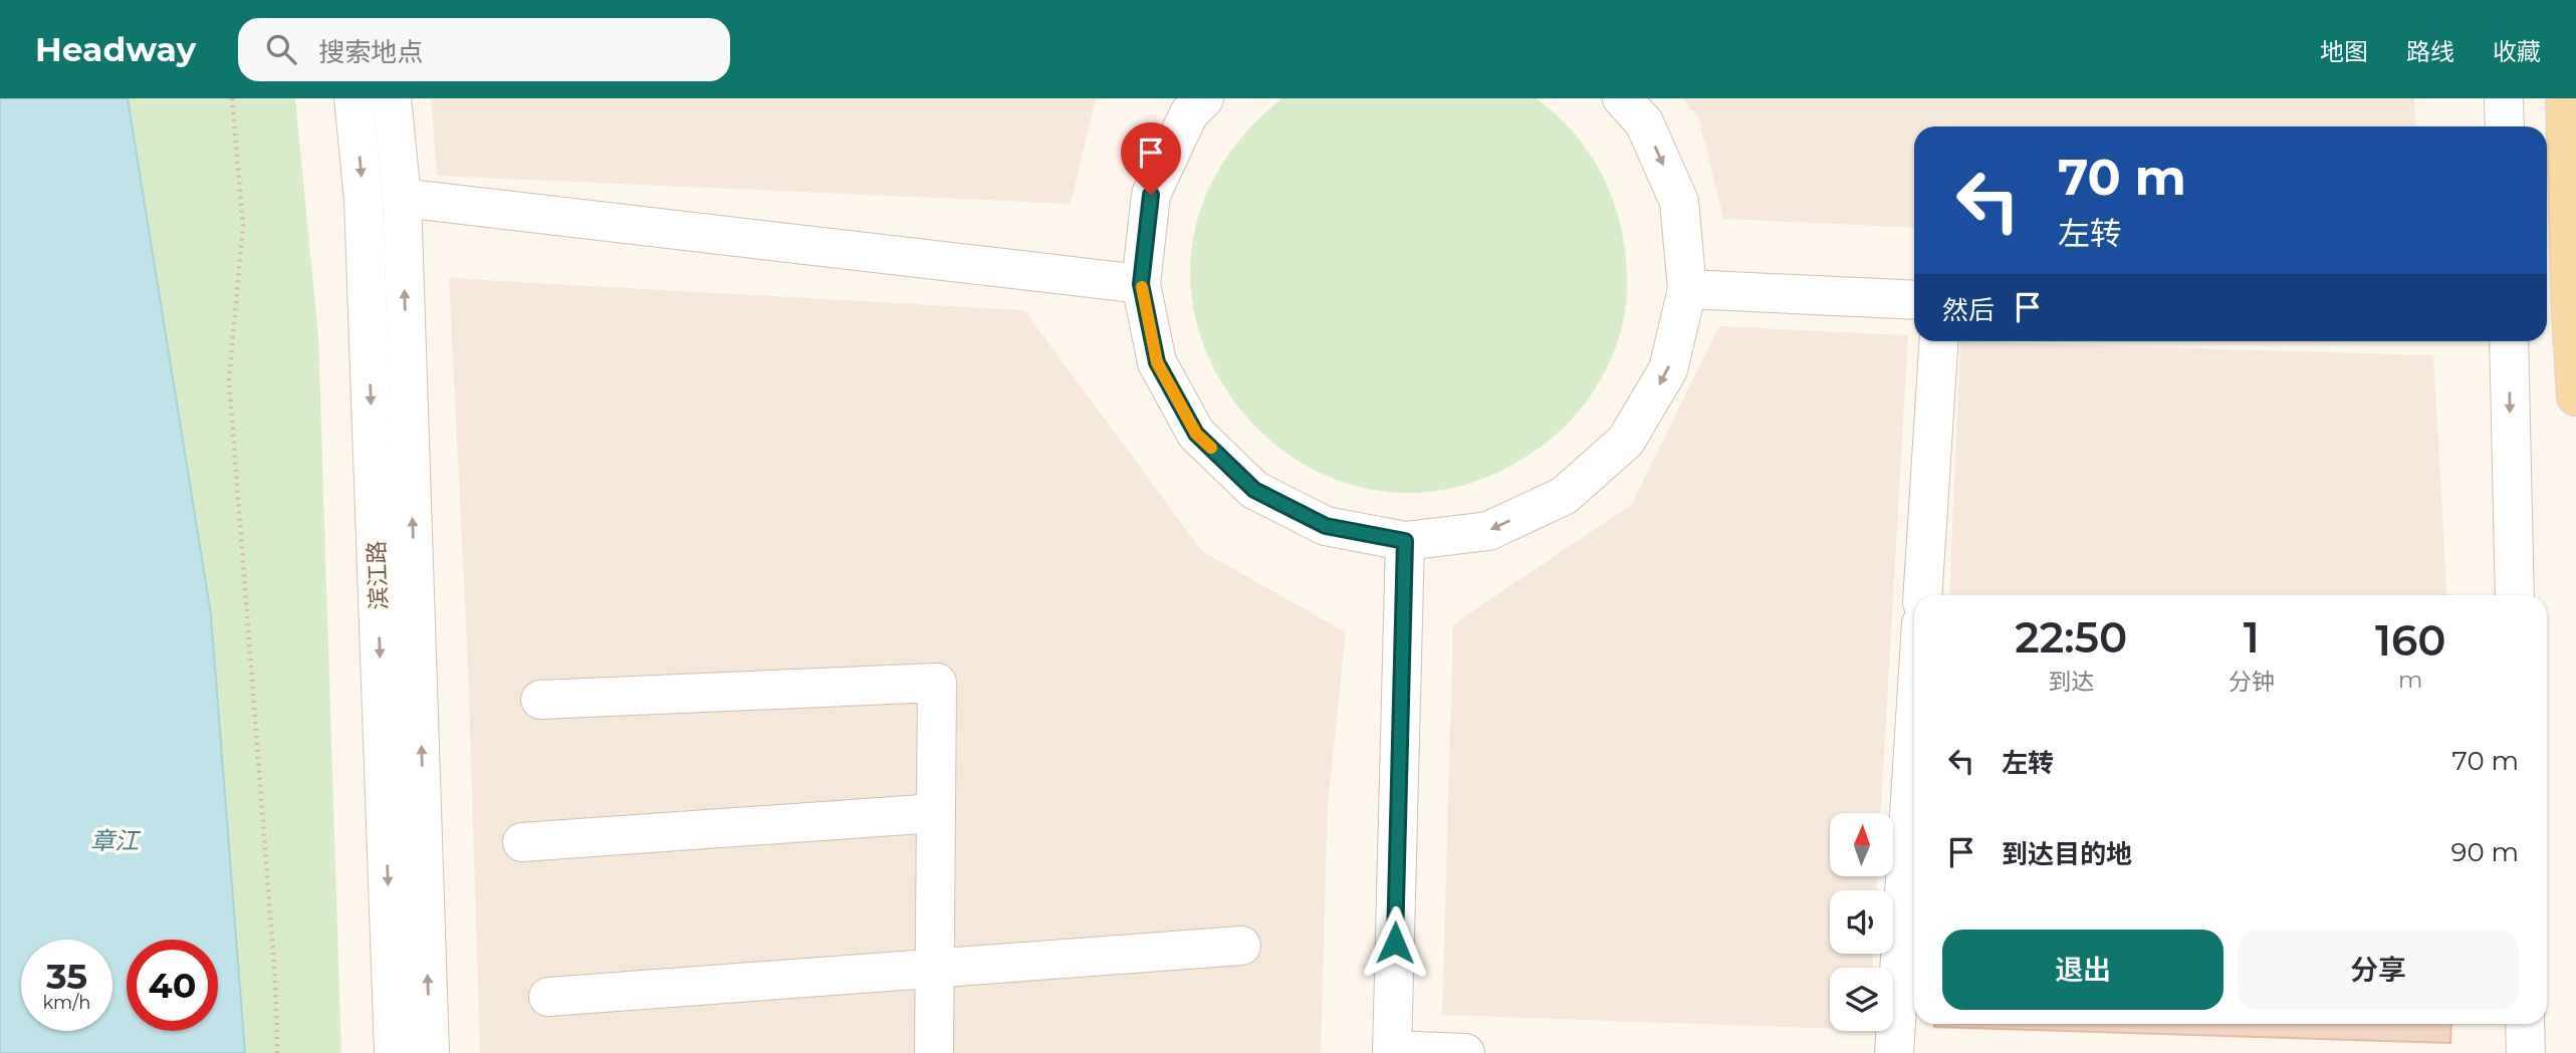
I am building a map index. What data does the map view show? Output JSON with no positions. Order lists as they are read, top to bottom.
{
  "streets": {
    "street": ["滨江路"]
  },
  "water": ["章江"],
  "north": "top",
  "page": {
    "header": "Headway",
    "search": "搜索地点",
    "nav": ["地图", "路线", "收藏"],
    "turn": ["70 m", "左转"],
    "then": "然后",
    "eta": [
      "22:50",
      "到达",
      "1",
      "分钟",
      "160",
      "m"
    ],
    "list": [
      {
        "name": "左转",
        "value": "70 m"
      },
      {
        "name": "到达目的地",
        "value": "90 m"
      }
    ],
    "buttons": ["退出", "分享"],
    "speed": "35 km/h",
    "limit": "40"
  }
}
